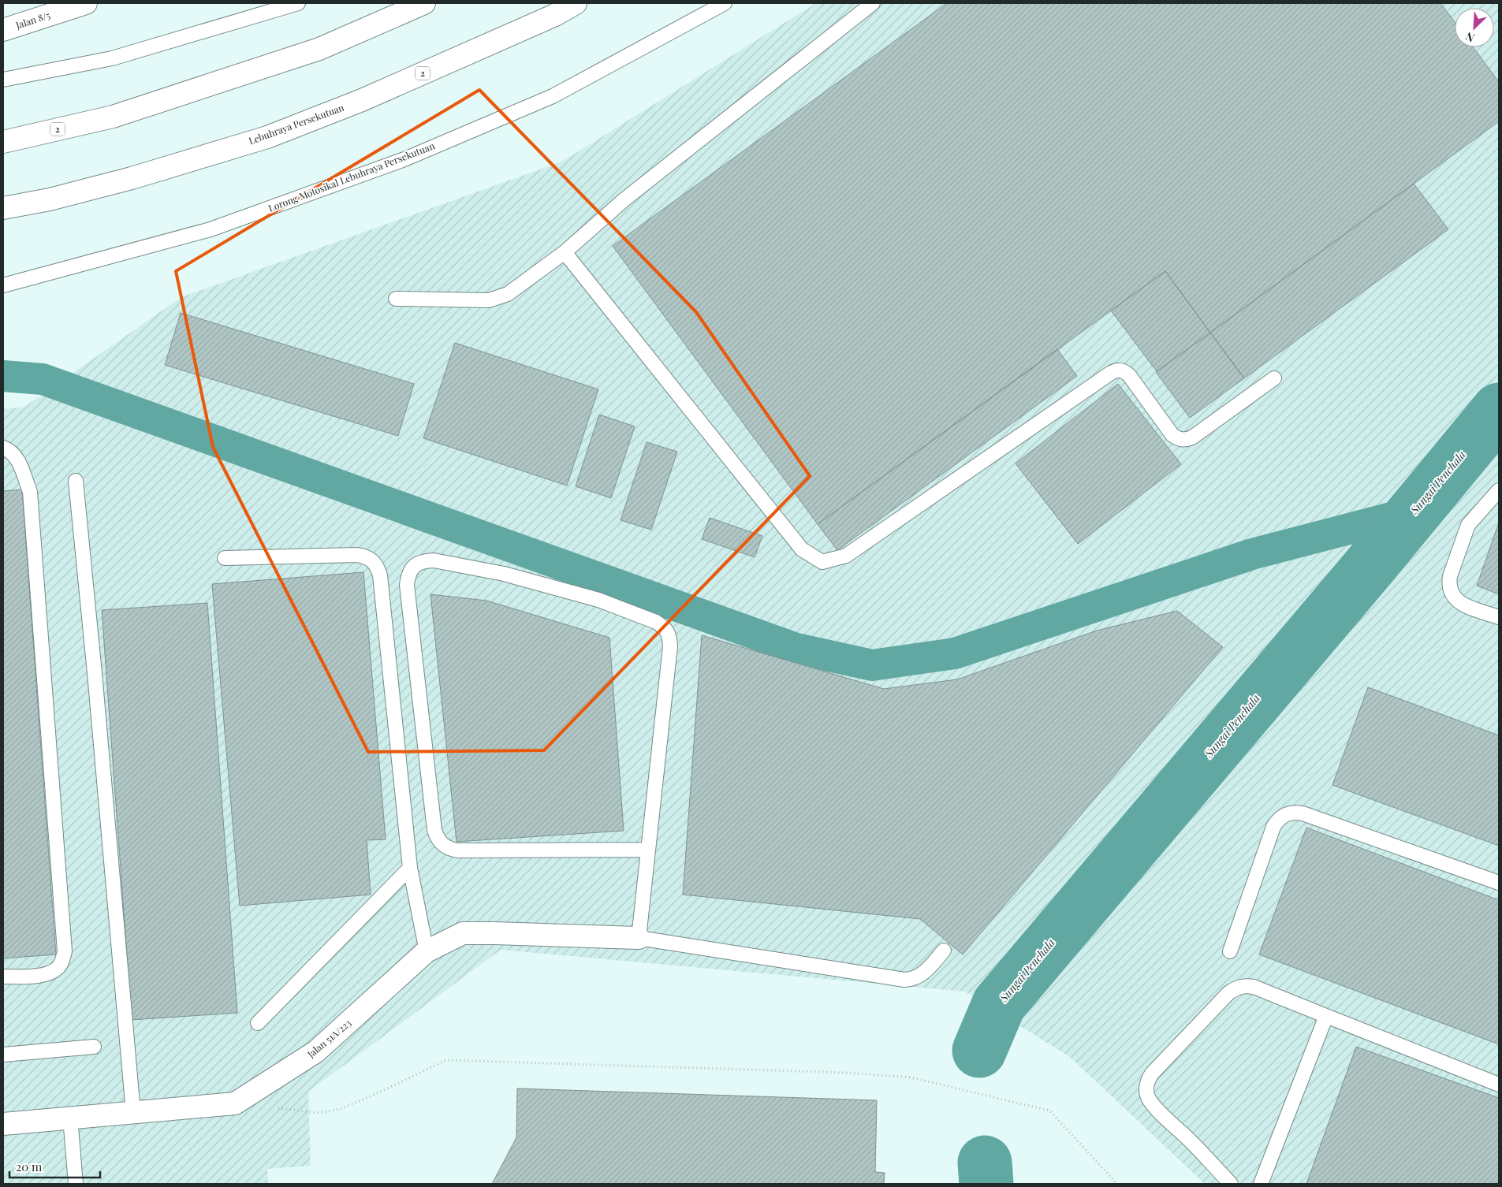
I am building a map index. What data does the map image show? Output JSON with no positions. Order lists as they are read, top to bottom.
{
  "streets": {
    "main road": [
      "Jalan 8/5",
      "2",
      "Lebuhraya Persekutuan",
      "Jalan 51A/223"
    ],
    "lane": ["Lorong Motosikal Lebuhraya Persekutuan"]
  },
  "water": ["Sungai Penchala"],
  "scale_bar": "20 m",
  "north": "bottom left"
}
